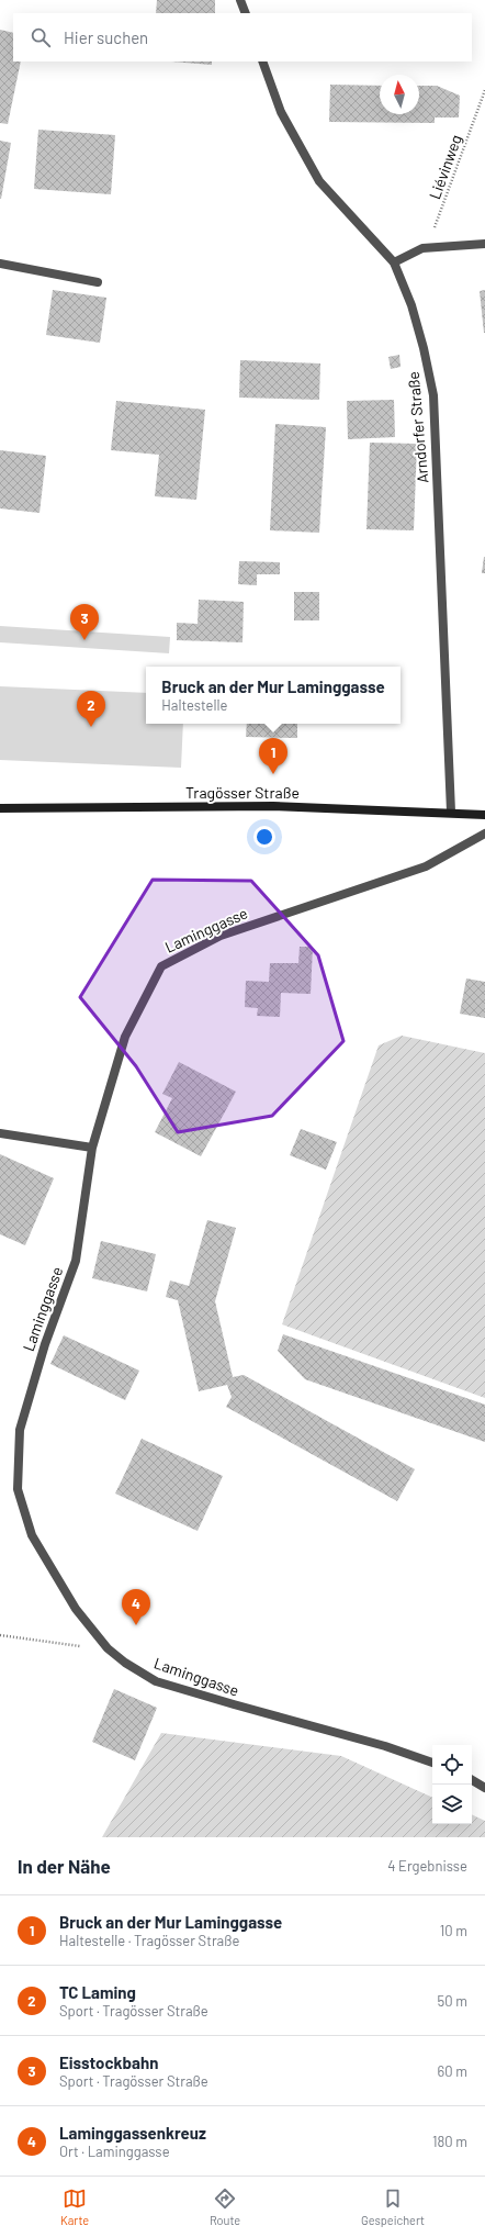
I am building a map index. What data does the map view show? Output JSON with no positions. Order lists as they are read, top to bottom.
{
  "streets": {
    "main road": ["Tragösser Straße"],
    "street": ["Arndorfer Straße", "Laminggasse"],
    "path": ["Liévinweg"]
  },
  "crossings": [
    ["Arndorfer Straße", "Tragösser Straße"]
  ],
  "north": "top",
  "page": {
    "search": "Hier suchen",
    "pins": [
      "3",
      "2",
      "1",
      "4"
    ],
    "popup": ["Bruck an der Mur Laminggasse", "Haltestelle"],
    "heading": ["In der Nähe", "4 Ergebnisse"],
    "list": [
      {
        "mark": "1",
        "name": "Bruck an der Mur Laminggasse",
        "note": "Haltestelle · Tragösser Straße",
        "value": "10 m"
      },
      {
        "mark": "2",
        "name": "TC Laming",
        "note": "Sport · Tragösser Straße",
        "value": "50 m"
      },
      {
        "mark": "3",
        "name": "Eisstockbahn",
        "note": "Sport · Tragösser Straße",
        "value": "60 m"
      },
      {
        "mark": "4",
        "name": "Laminggassenkreuz",
        "note": "Ort · Laminggasse",
        "value": "180 m"
      }
    ],
    "nav": ["Karte", "Route", "Gespeichert"]
  }
}
